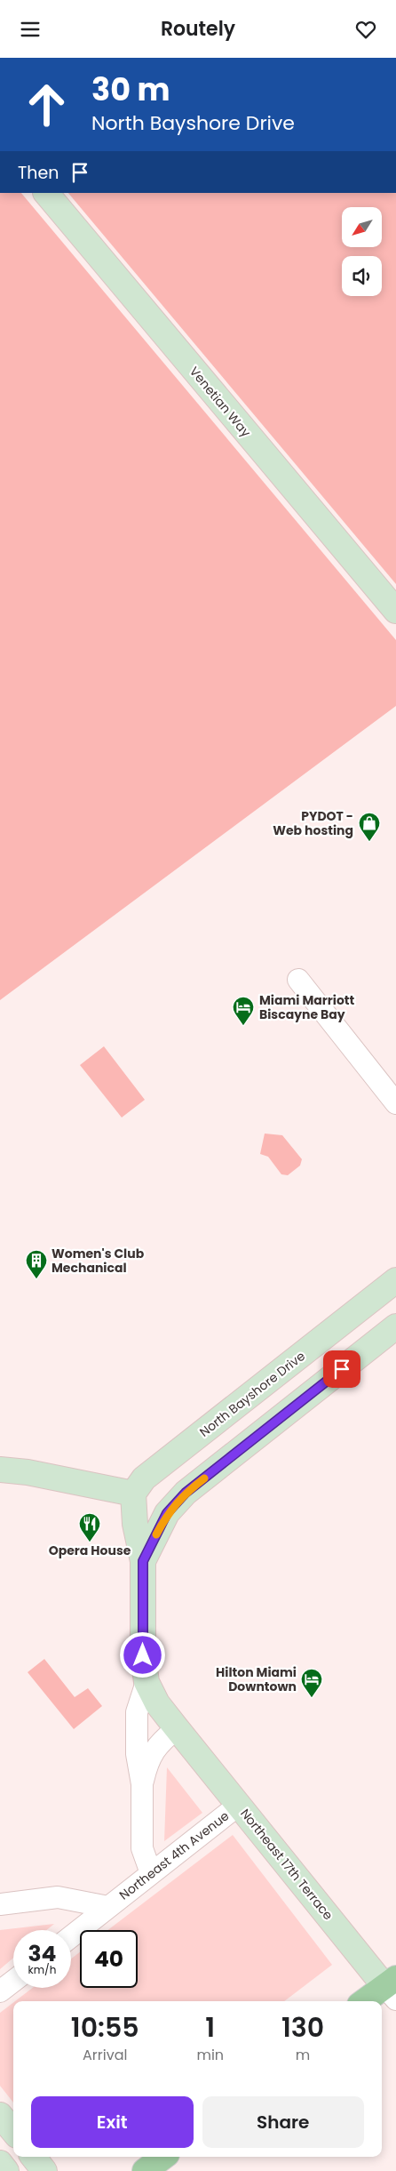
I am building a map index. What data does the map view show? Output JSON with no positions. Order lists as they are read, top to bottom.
{
  "streets": {
    "street": [
      "Venetian Way",
      "North Bayshore Drive",
      "Northeast 4th Avenue",
      "Northeast 17th Terrace"
    ]
  },
  "crossings": [
    ["Northeast 4th Avenue", "Northeast 17th Terrace"]
  ],
  "places": {
    "shop": ["PYDOT - Web hosting"],
    "hotel": ["Miami Marriott Biscayne Bay", "Hilton Miami Downtown"],
    "building": ["Women's Club Mechanical"],
    "restaurant": ["Opera House"]
  },
  "north": "bottom left",
  "page": {
    "header": "Routely",
    "turn": ["30 m", "North Bayshore Drive"],
    "then": "Then",
    "speed": "34 km/h",
    "limit": "40",
    "eta": [
      "10:55",
      "Arrival",
      "1",
      "min",
      "130",
      "m"
    ],
    "buttons": ["Exit", "Share"]
  }
}
